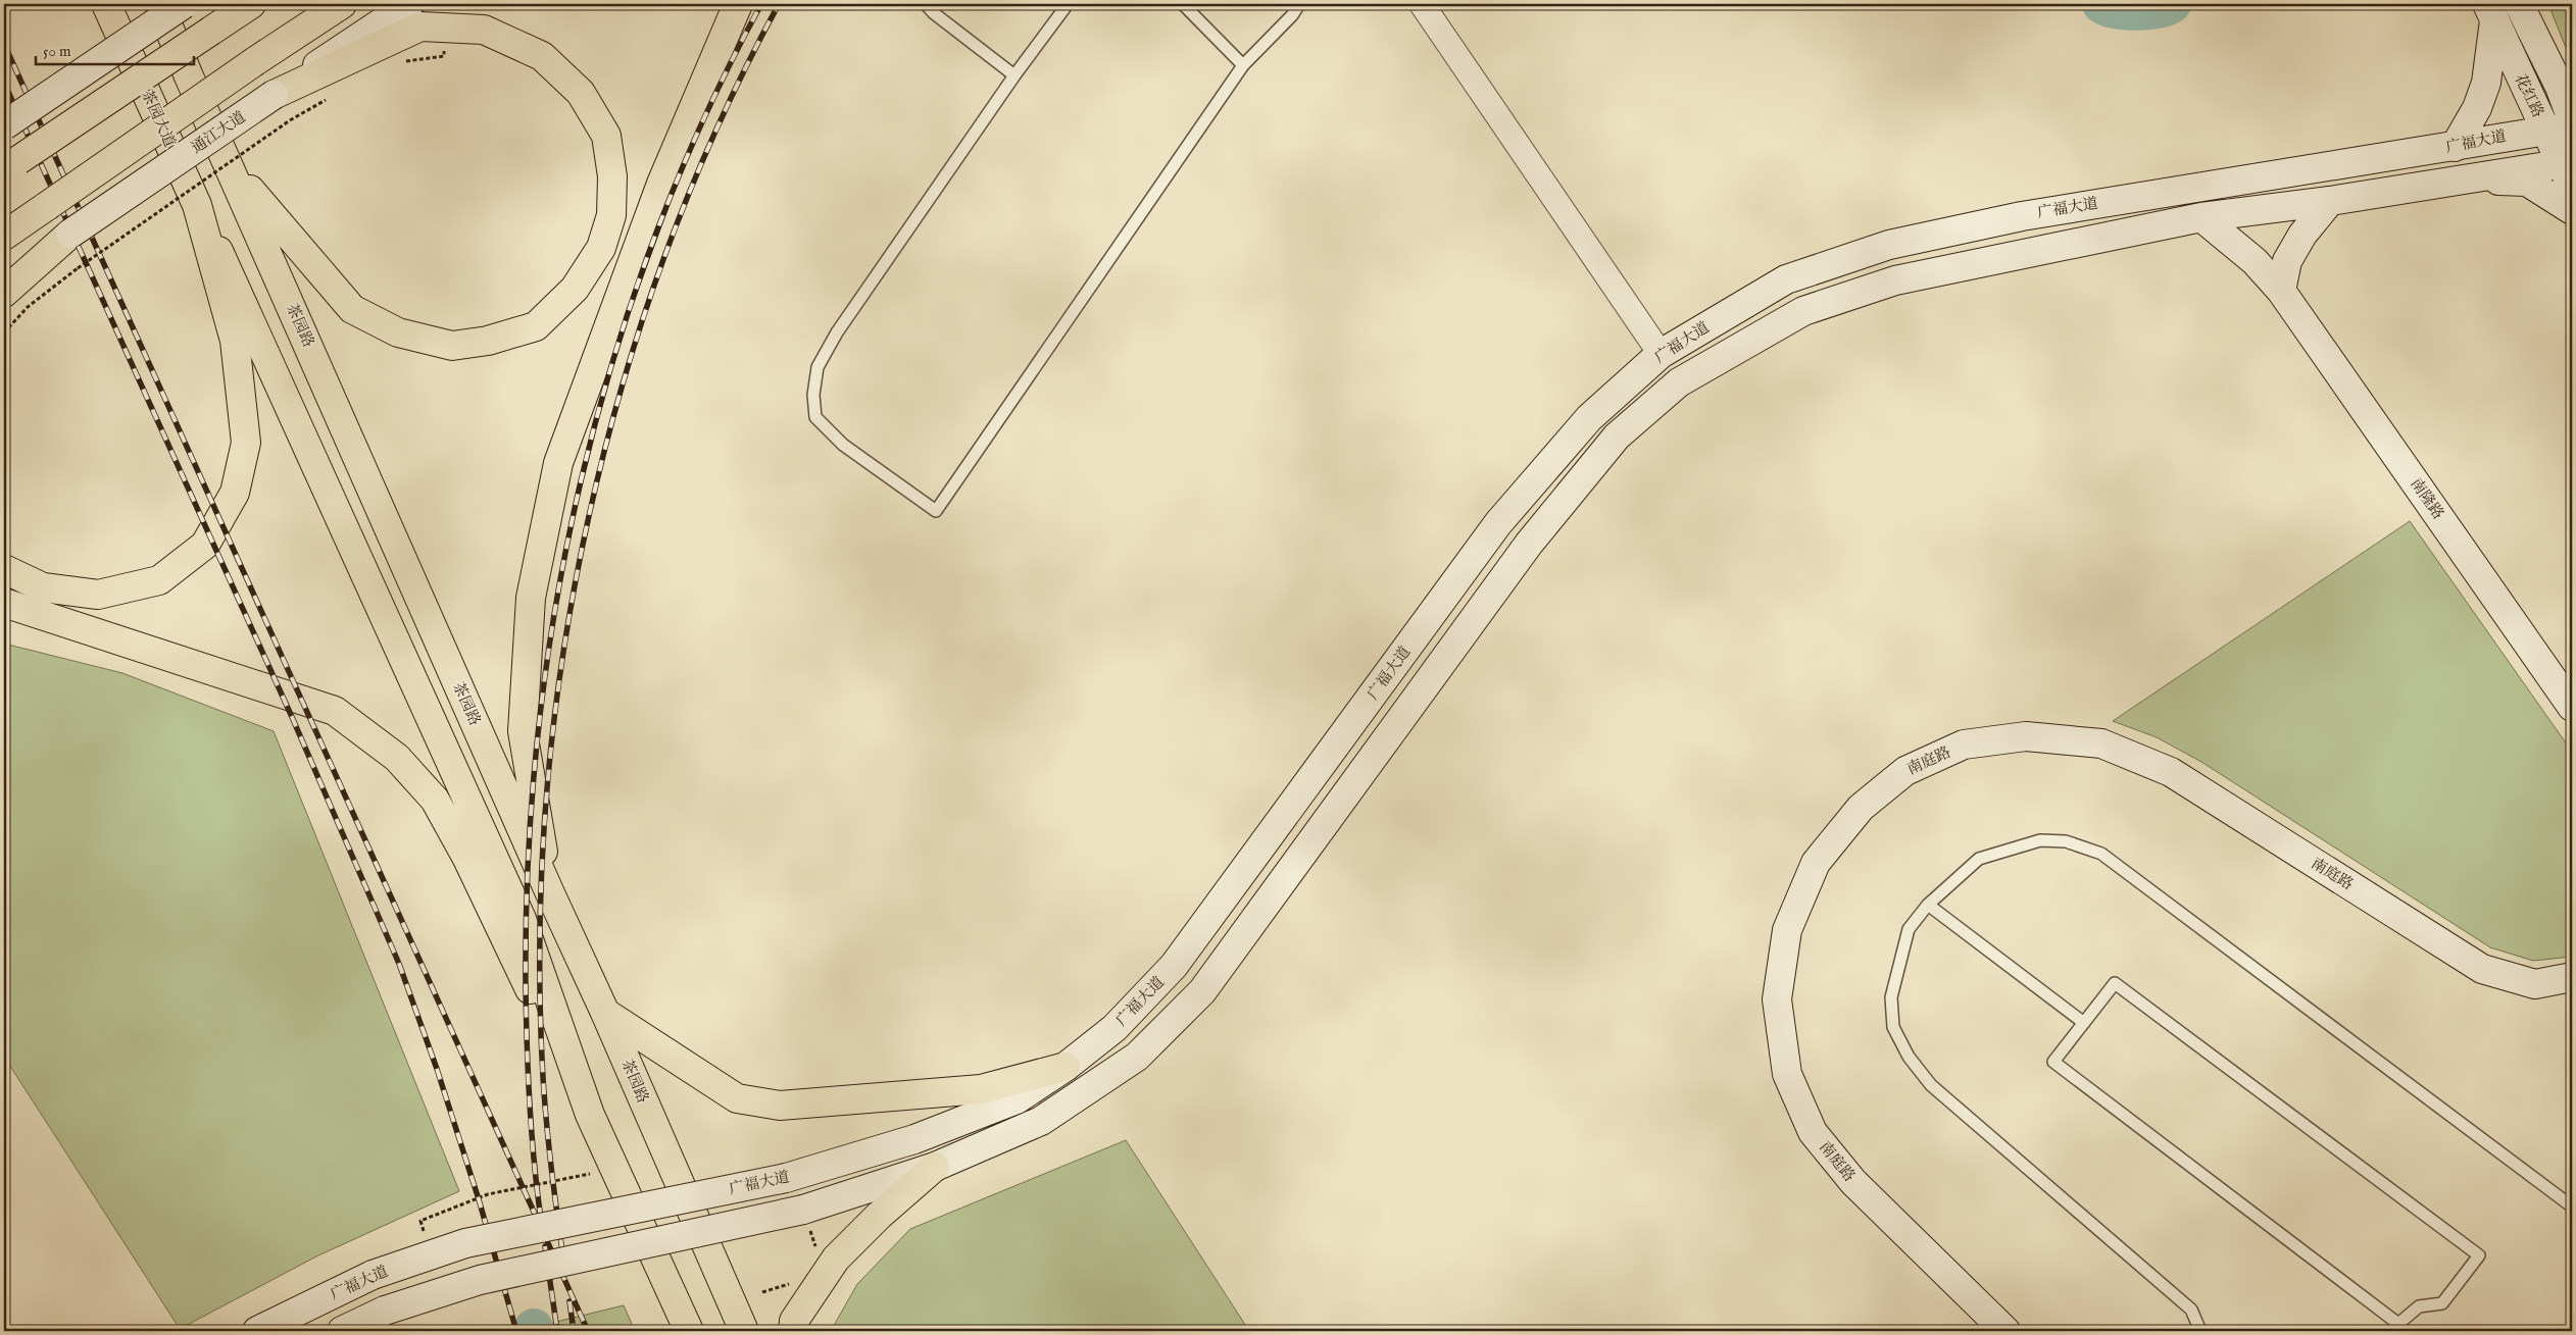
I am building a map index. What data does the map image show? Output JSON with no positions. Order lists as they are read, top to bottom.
{
  "streets": {
    "main road": [
      "花红路",
      "茶园大道",
      "通江大道",
      "广福大道",
      "茶园路",
      "南隆路",
      "南庭路"
    ]
  },
  "crossings": [
    ["花红路", "广福大道"]
  ],
  "scale_bar": "50 m"
}
